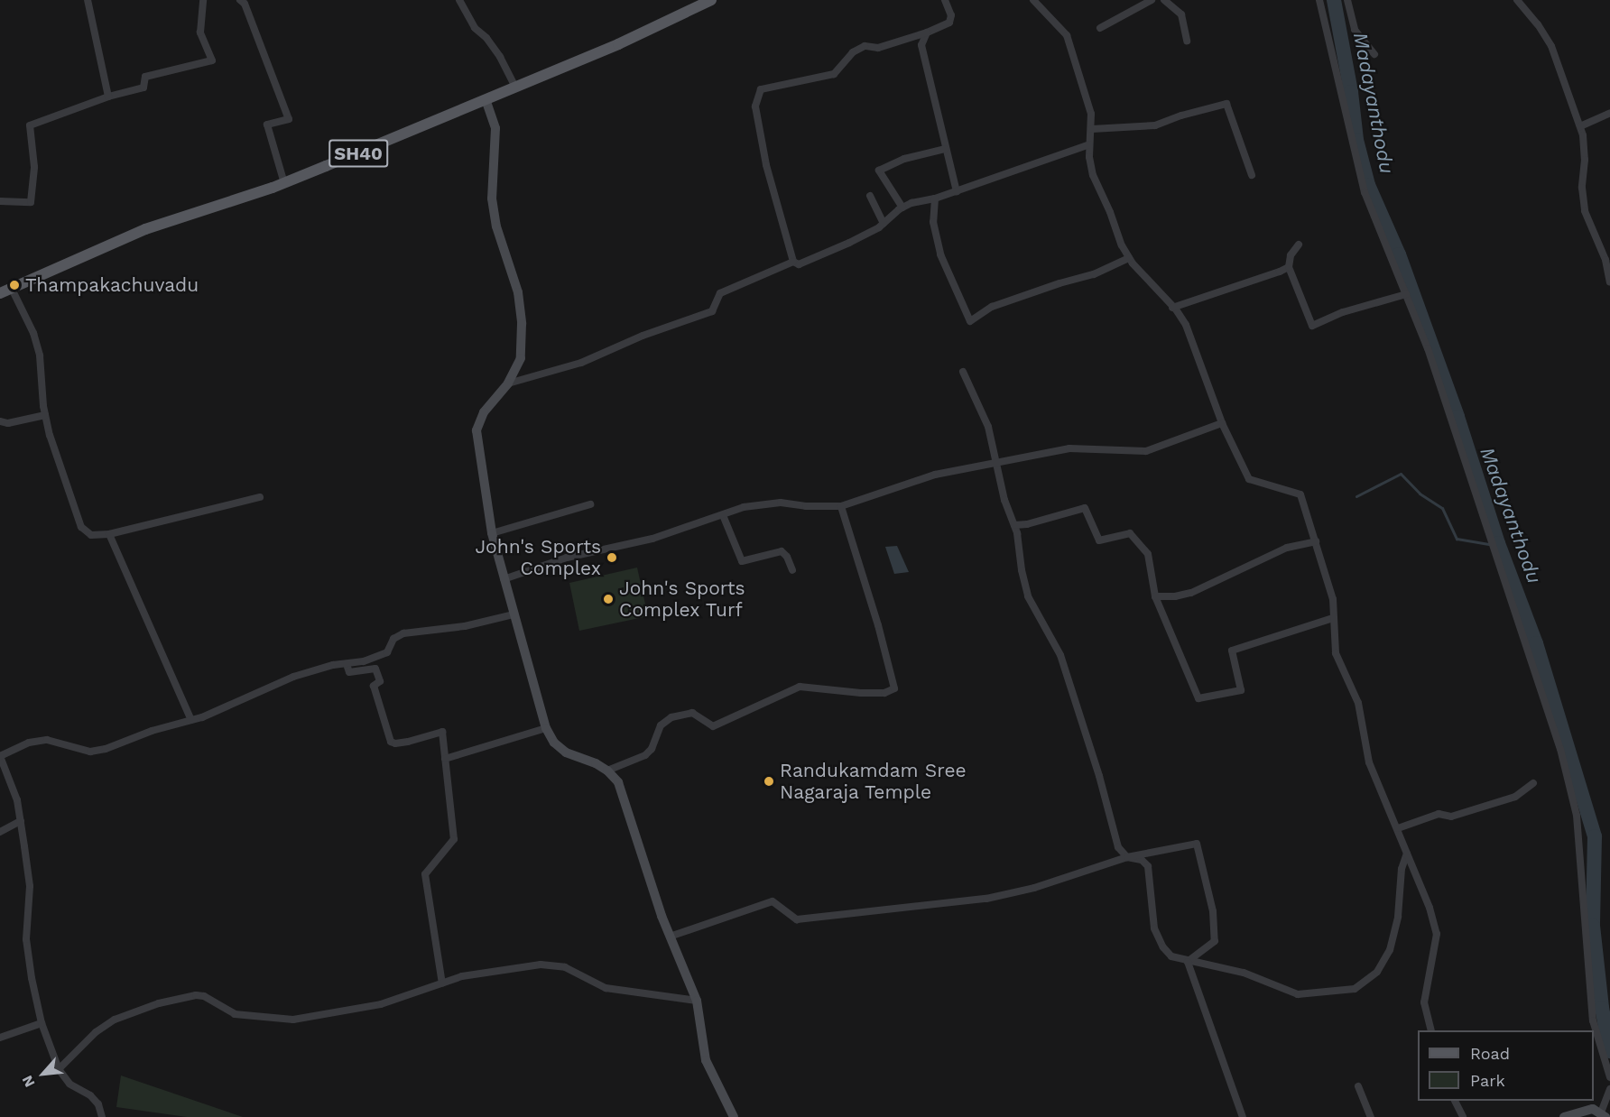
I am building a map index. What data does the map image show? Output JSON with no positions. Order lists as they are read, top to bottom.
{
  "streets": {
    "main road": ["SH40"]
  },
  "water": ["Madayanthodu"],
  "places": [
    "Thampakachuvadu",
    "John's Sports Complex",
    "John's Sports Complex Turf",
    "Randukamdam Sree Nagaraja Temple"
  ],
  "legend": ["Road", "Park"],
  "north": "bottom left"
}
